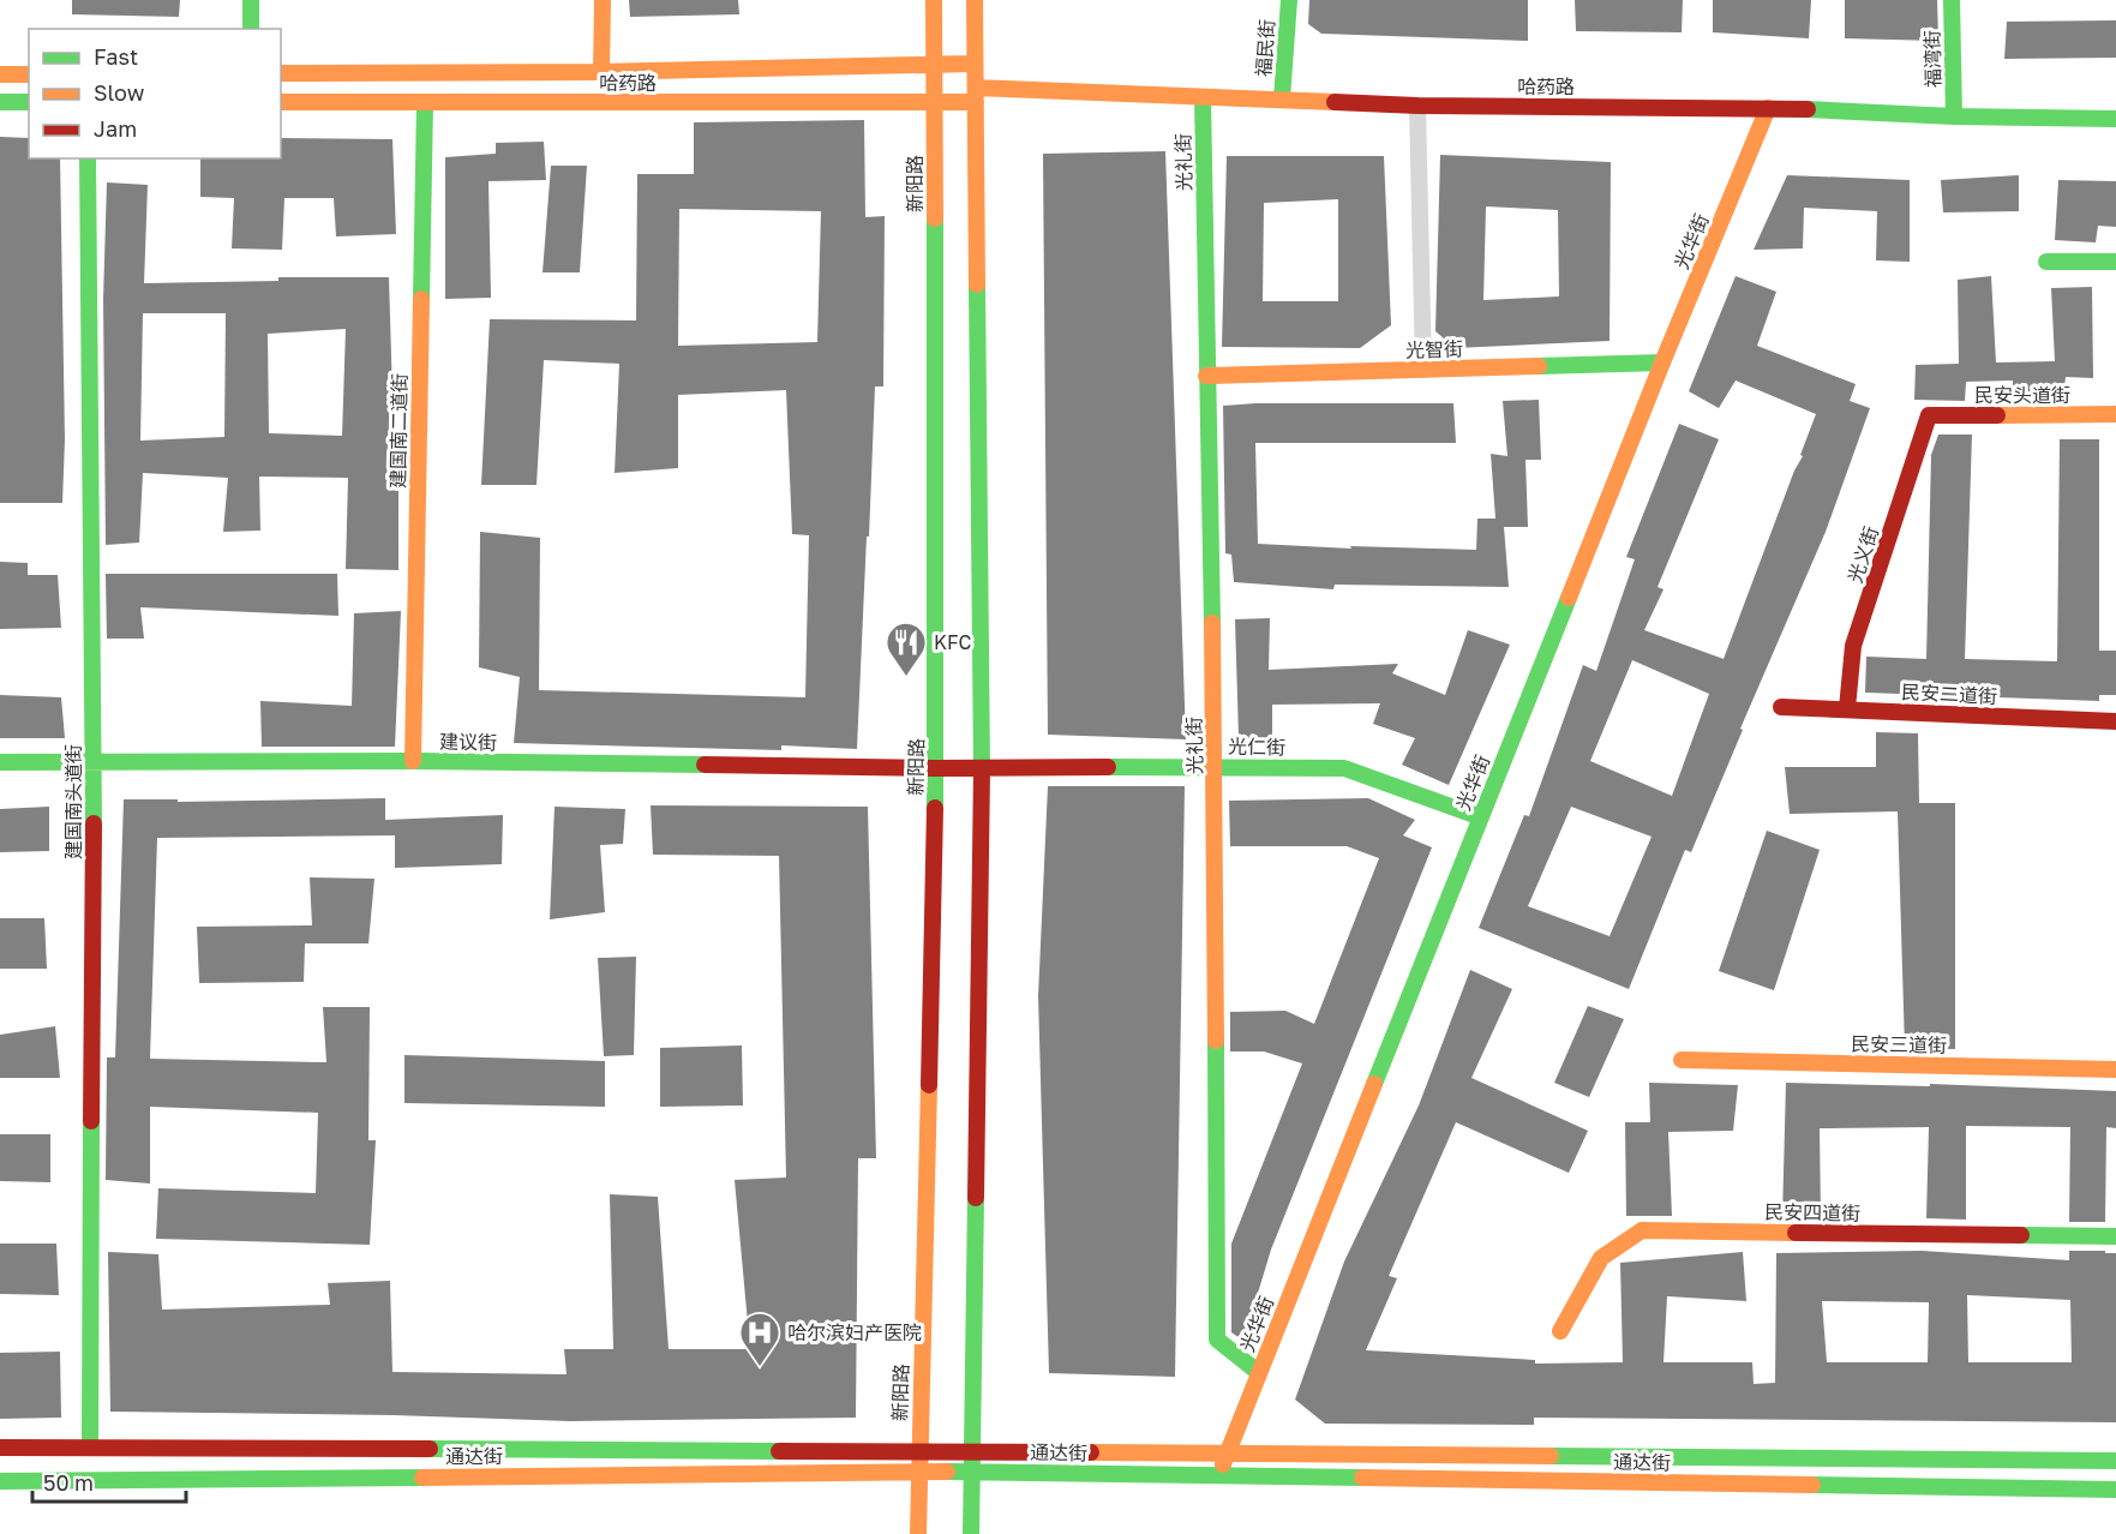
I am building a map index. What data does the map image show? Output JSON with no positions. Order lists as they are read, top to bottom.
{
  "streets": {
    "main road": [
      "福民街",
      "福湾街",
      "哈药路",
      "光礼街",
      "新阳路",
      "光华街",
      "光智街",
      "民安头道街",
      "建国南二道街",
      "光义街",
      "民安二道街",
      "建议街",
      "光仁街",
      "建国南头道街",
      "民安三道街",
      "民安四道街",
      "通达街"
    ]
  },
  "crossings": [
    ["福民街", "哈药路"],
    ["福湾街", "哈药路"],
    ["哈药路", "光礼街"],
    ["哈药路", "新阳路"],
    ["哈药路", "光华街"],
    ["哈药路", "建国南二道街"],
    ["光礼街", "光华街"],
    ["光礼街", "光智街"],
    ["光礼街", "光仁街"],
    ["新阳路", "建议街"],
    ["新阳路", "光仁街"],
    ["新阳路", "通达街"],
    ["光华街", "光智街"],
    ["光华街", "光仁街"],
    ["光华街", "通达街"],
    ["民安头道街", "光义街"],
    ["建国南二道街", "建议街"],
    ["光义街", "民安二道街"],
    ["建议街", "光仁街"],
    ["建议街", "建国南头道街"],
    ["建国南头道街", "通达街"]
  ],
  "places": {
    "restaurant": ["KFC"],
    "hospital": ["哈尔滨妇产医院"]
  },
  "legend": ["Fast", "Slow", "Jam"],
  "scale_bar": "50 m"
}
